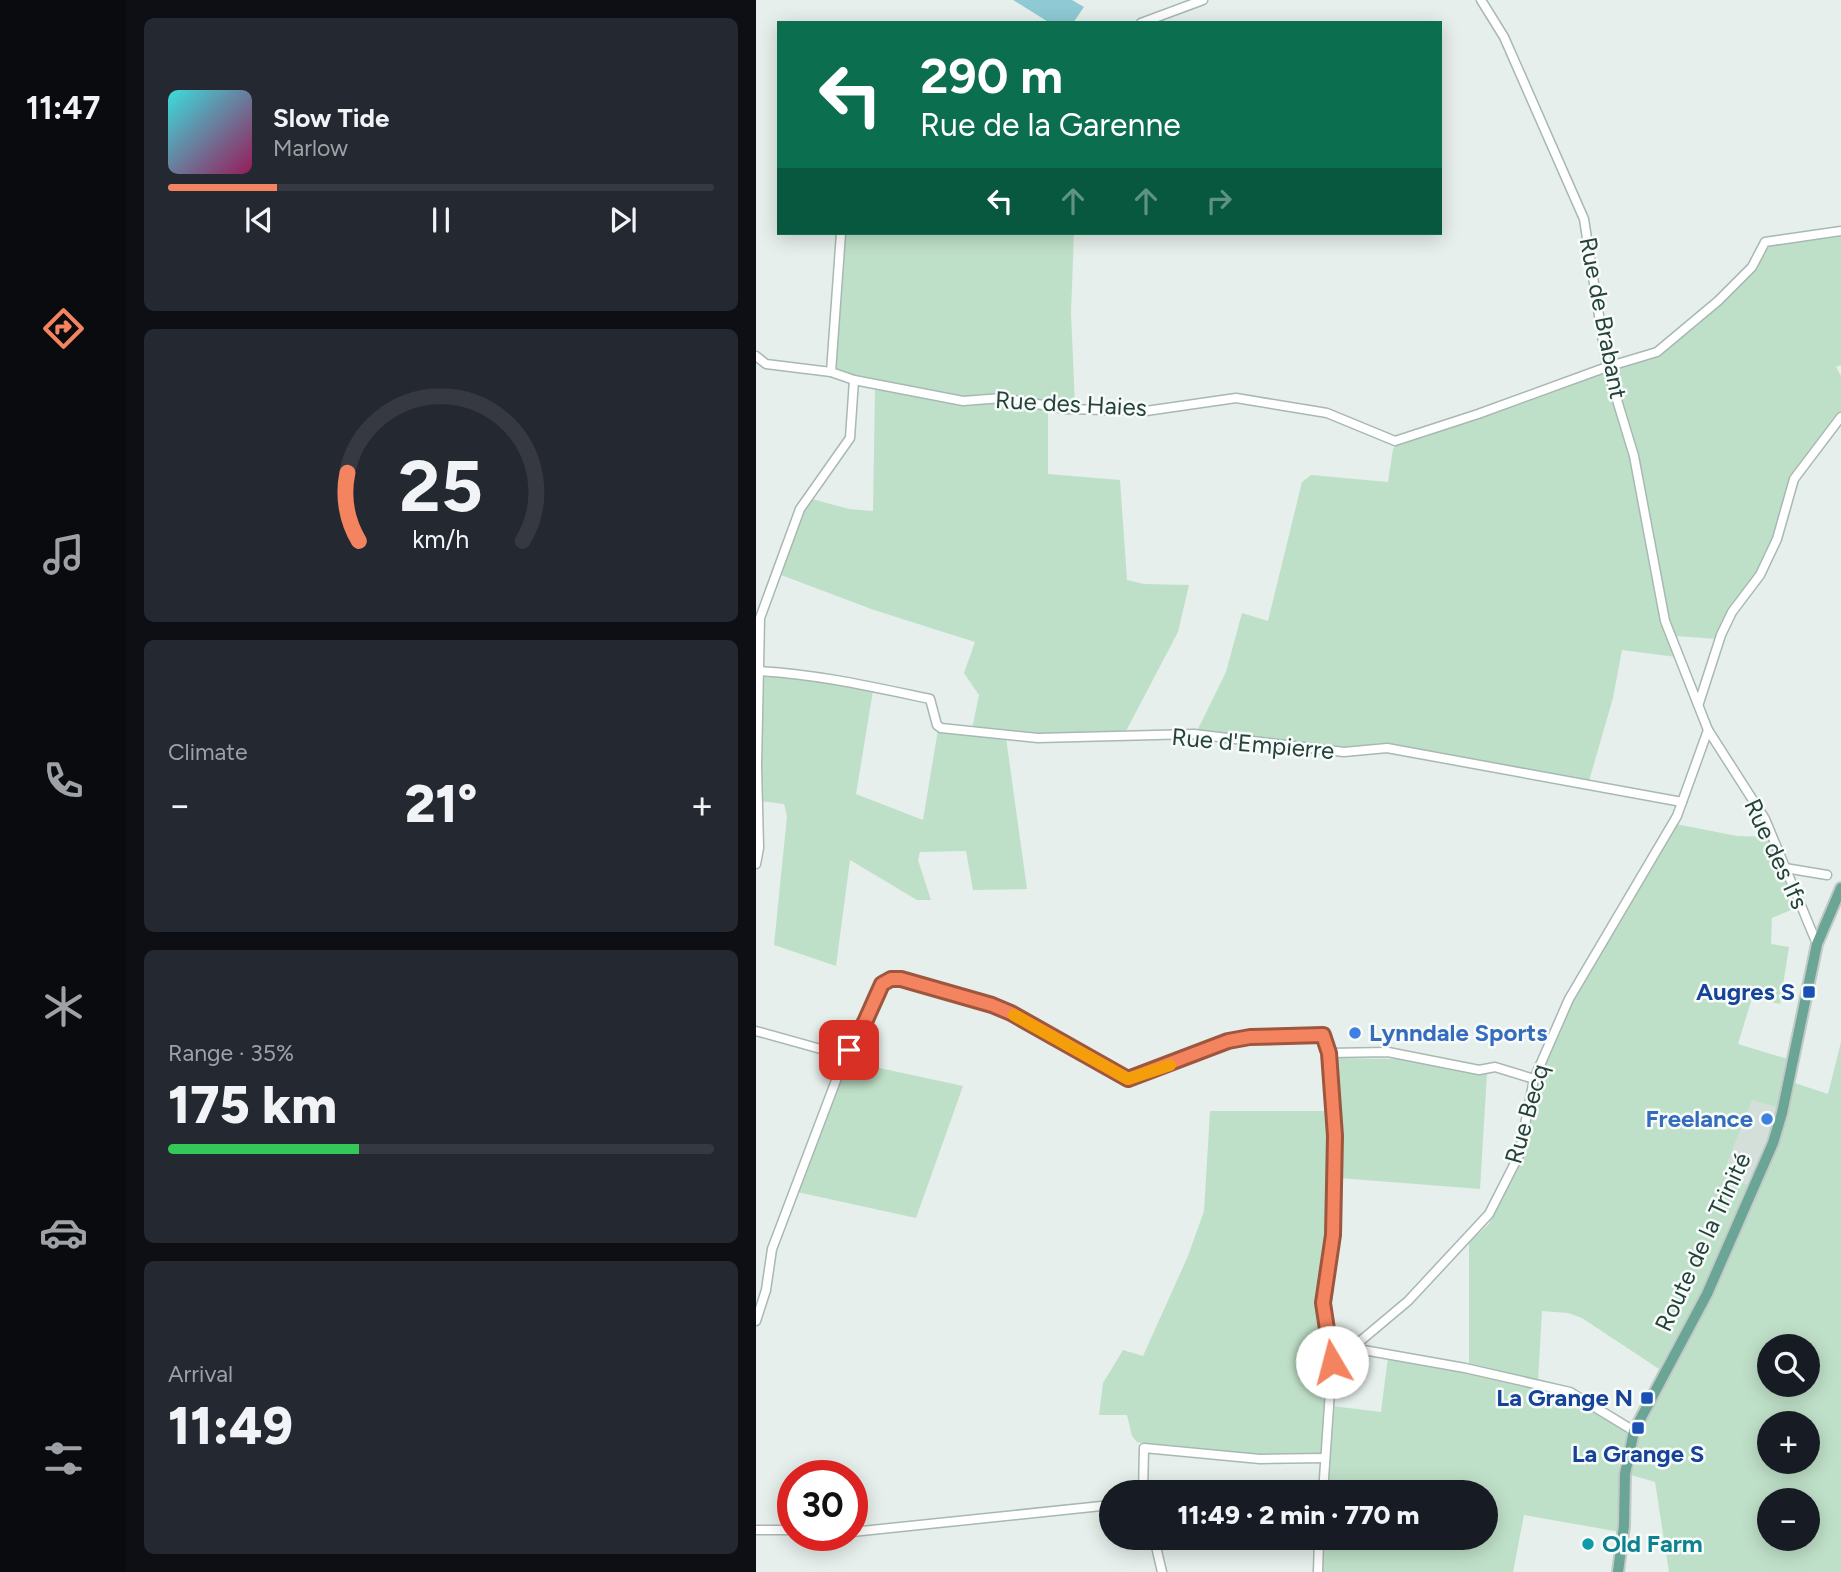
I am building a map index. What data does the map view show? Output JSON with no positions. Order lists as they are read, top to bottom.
{
  "streets": {
    "main road": ["Route de la Trinité"],
    "street": [
      "Rue de Brabant",
      "Rue des Haies",
      "Rue d'Empierre",
      "Rue des Ifs",
      "Rue Becq"
    ]
  },
  "crossings": [
    ["Rue de Brabant", "Rue des Haies"],
    ["Rue de Brabant", "Rue des Ifs"],
    ["Rue de Brabant", "Rue Becq"],
    ["Rue d'Empierre", "Rue Becq"],
    ["Rue des Ifs", "Rue Becq"],
    ["Rue des Ifs", "Route de la Trinité"]
  ],
  "places": {
    "transit": ["Augres S", "La Grange N", "La Grange S"],
    "other": ["Lynndale Sports", "Freelance", "Old Farm"]
  },
  "page": {
    "tabs": "11:47",
    "turn": ["290 m", "Rue de la Garenne"],
    "song": ["Slow Tide", "Marlow"],
    "tile": [
      "Climate",
      ["Range · 35%", "175 km"],
      ["Arrival", "11:49"]
    ],
    "heat": ["−", "21°", "+"],
    "map_buttons": ["+", "−"],
    "limit": "30",
    "trip": "11:49 · 2 min · 770 m",
    "gauge": ["25", "km/h"]
  }
}
